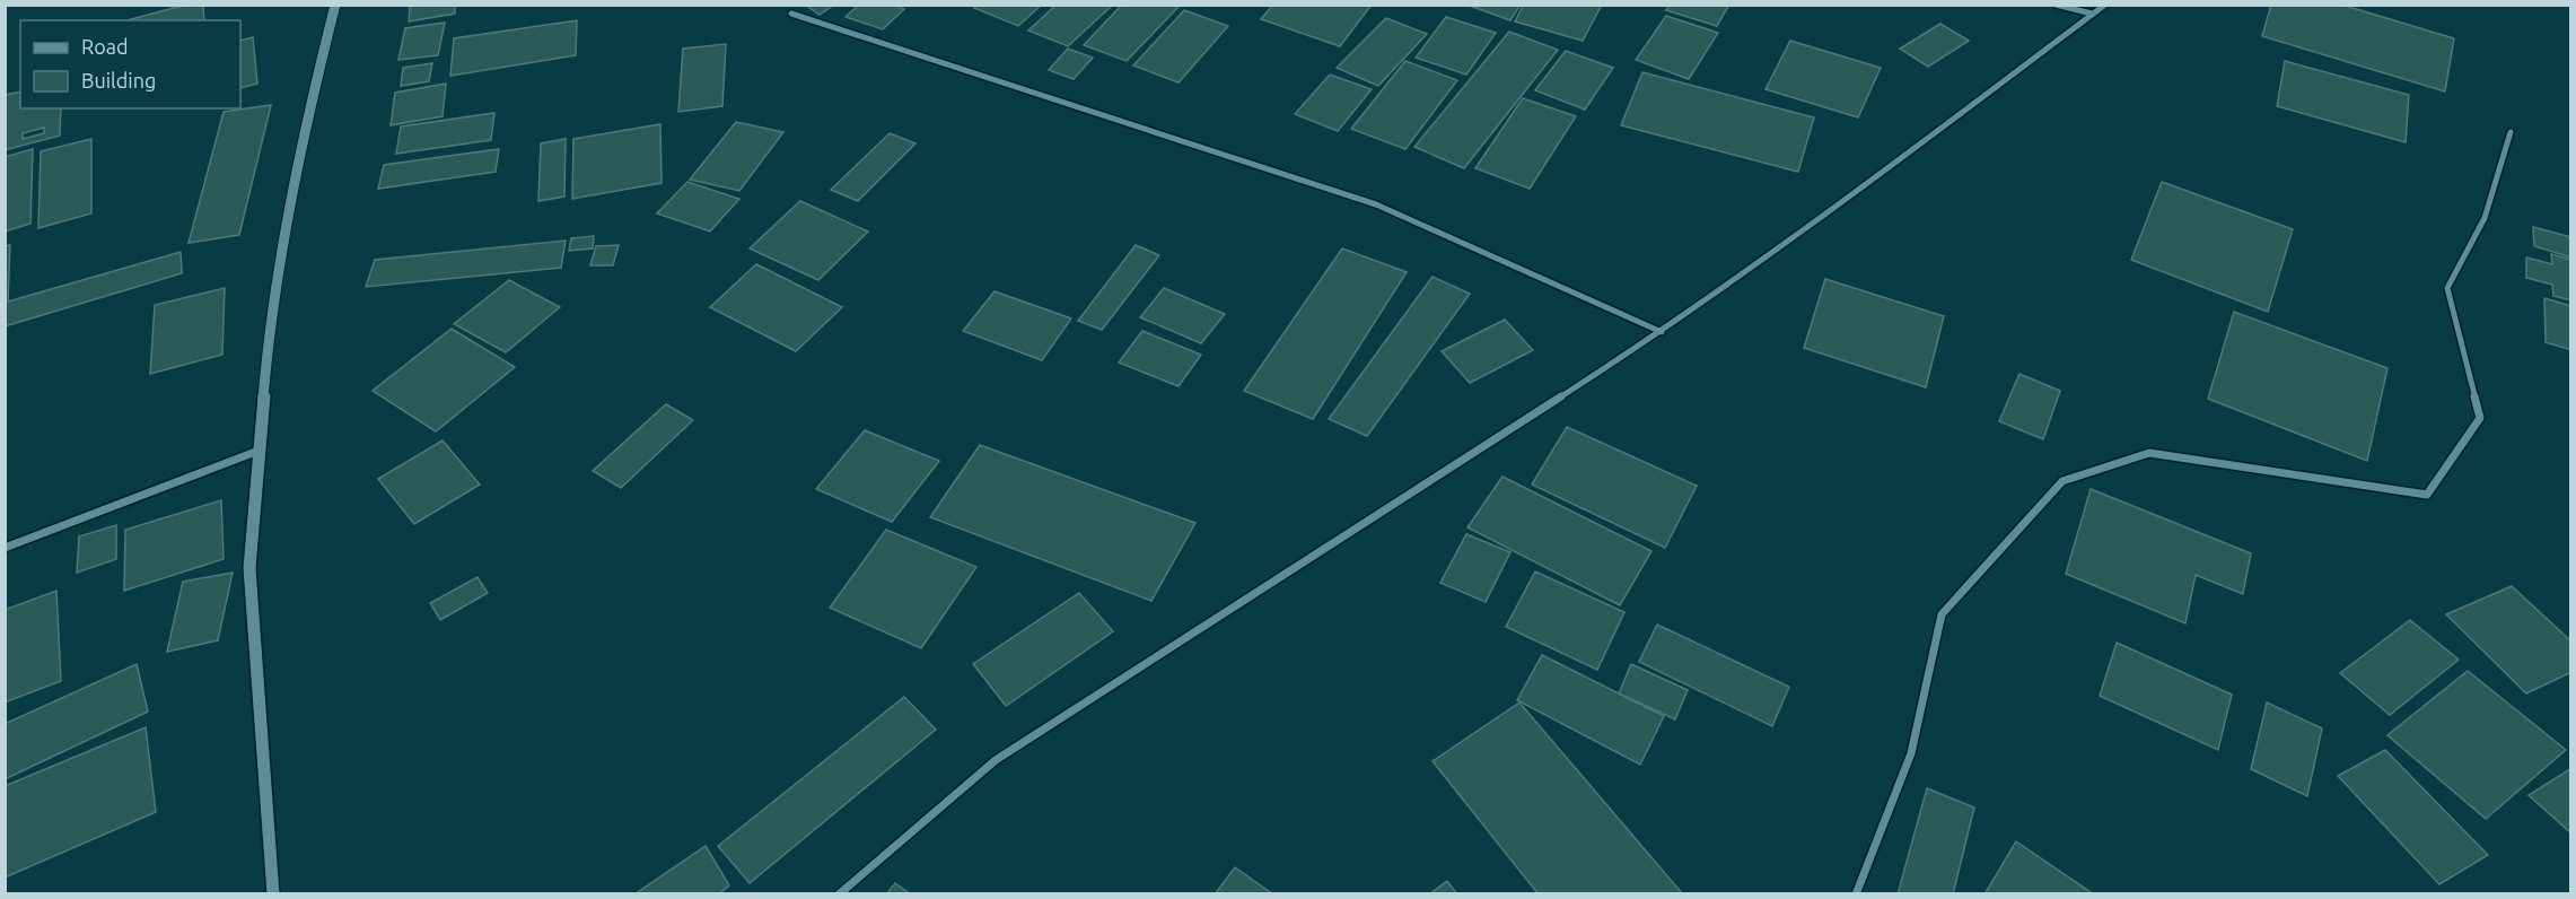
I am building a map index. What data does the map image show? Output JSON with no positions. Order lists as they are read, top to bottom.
{
  "legend": ["Road", "Building"]
}
